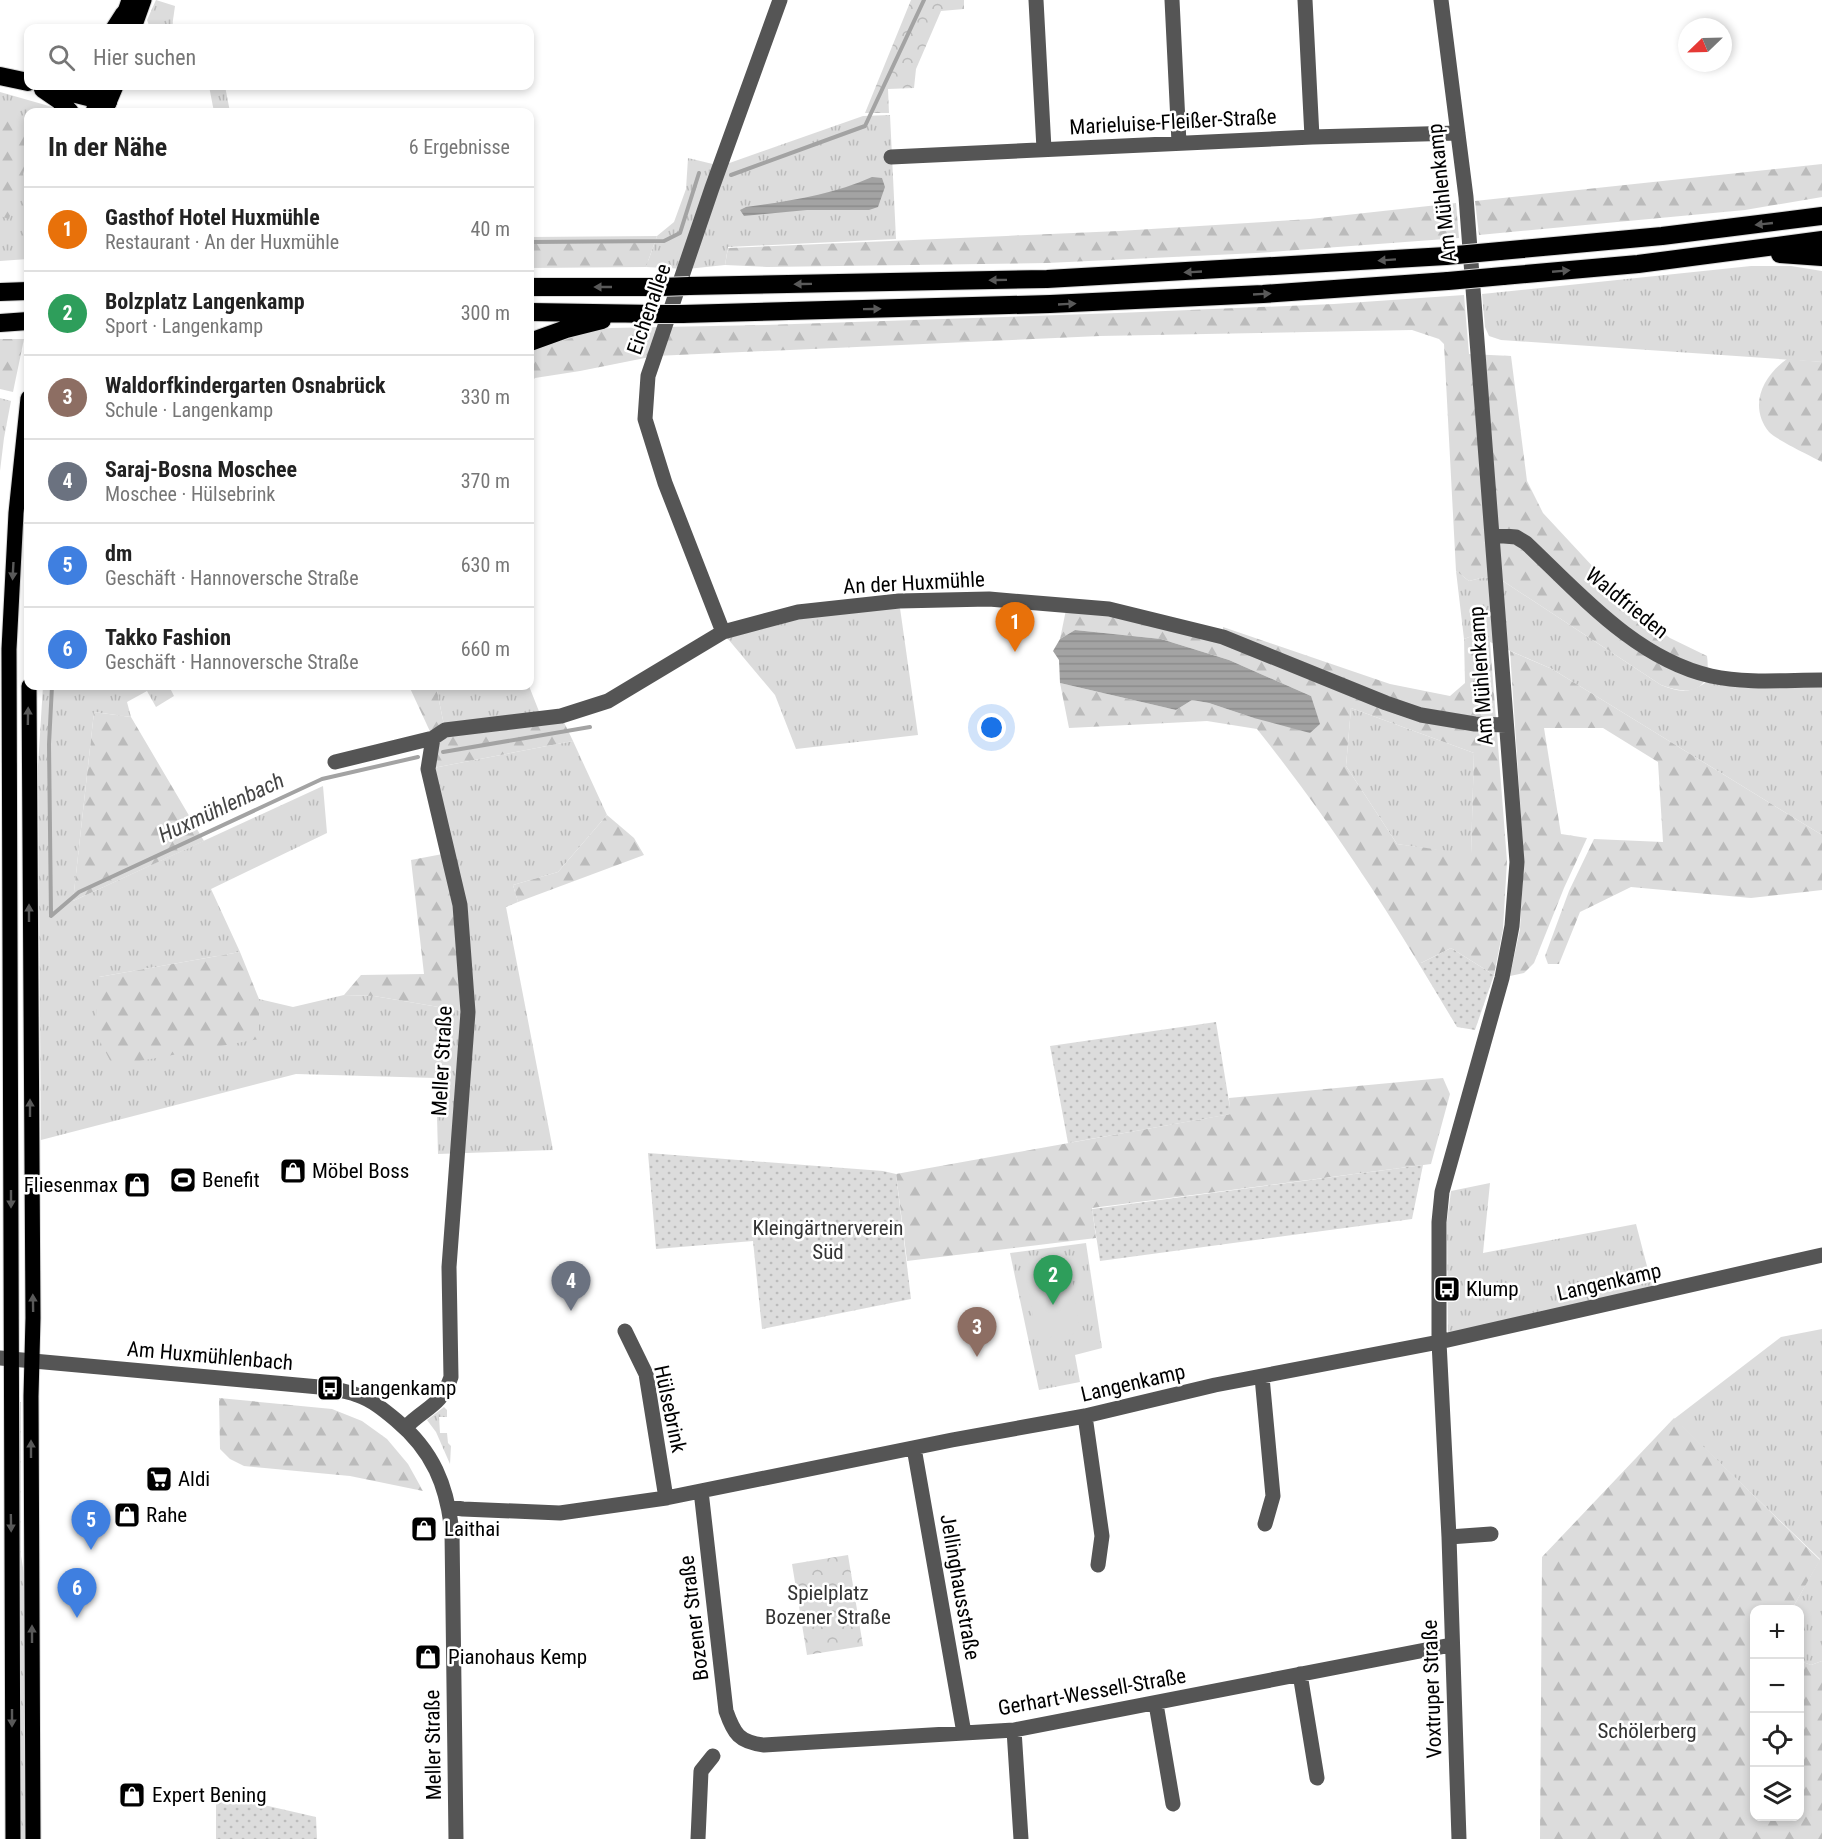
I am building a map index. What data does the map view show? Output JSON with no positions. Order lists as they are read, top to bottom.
{
  "streets": {
    "street": [
      "Marieluise-Fleißer-Straße",
      "Am Mühlenkamp",
      "Eichenallee",
      "An der Huxmühle",
      "Waldfrieden",
      "Meller Straße",
      "Langenkamp",
      "Am Huxmühlenbach",
      "Hülsebrink",
      "Jellinghausstraße",
      "Bozener Straße",
      "Voxtruper Straße",
      "Gerhart-Wessell-Straße"
    ]
  },
  "crossings": [
    ["Marieluise-Fleißer-Straße", "Am Mühlenkamp"],
    ["Am Mühlenkamp", "An der Huxmühle"],
    ["Am Mühlenkamp", "Waldfrieden"],
    ["Am Mühlenkamp", "Langenkamp"],
    ["Am Mühlenkamp", "Voxtruper Straße"],
    ["Eichenallee", "An der Huxmühle"],
    ["An der Huxmühle", "Meller Straße"],
    ["Meller Straße", "Langenkamp"],
    ["Meller Straße", "Am Huxmühlenbach"],
    ["Langenkamp", "Am Huxmühlenbach"],
    ["Langenkamp", "Hülsebrink"],
    ["Langenkamp", "Jellinghausstraße"],
    ["Langenkamp", "Bozener Straße"],
    ["Langenkamp", "Voxtruper Straße"],
    ["Jellinghausstraße", "Gerhart-Wessell-Straße"],
    ["Bozener Straße", "Gerhart-Wessell-Straße"],
    ["Voxtruper Straße", "Gerhart-Wessell-Straße"]
  ],
  "water": ["Huxmühlenbach"],
  "parks": ["Kleingärtnerverein Süd", "Spielplatz Bozener Straße", "Schölerberg"],
  "places": {
    "shop": [
      "Möbel Boss",
      "Fliesenmax",
      "Rahe",
      "Laithai",
      "Pianohaus Kemp",
      "Expert Bening"
    ],
    "sports": ["Benefit"],
    "bus stop": ["Klump", "Langenkamp"],
    "supermarket": ["Aldi"]
  },
  "north": "bottom left",
  "page": {
    "search": "Hier suchen",
    "heading": ["In der Nähe", "6 Ergebnisse"],
    "list": [
      {
        "mark": "1",
        "name": "Gasthof Hotel Huxmühle",
        "note": "Restaurant · An der Huxmühle",
        "value": "40 m"
      },
      {
        "mark": "2",
        "name": "Bolzplatz Langenkamp",
        "note": "Sport · Langenkamp",
        "value": "300 m"
      },
      {
        "mark": "3",
        "name": "Waldorfkindergarten Osnabrück",
        "note": "Schule · Langenkamp",
        "value": "330 m"
      },
      {
        "mark": "4",
        "name": "Saraj-Bosna Moschee",
        "note": "Moschee · Hülsebrink",
        "value": "370 m"
      },
      {
        "mark": "5",
        "name": "dm",
        "note": "Geschäft · Hannoversche Straße",
        "value": "630 m"
      },
      {
        "mark": "6",
        "name": "Takko Fashion",
        "note": "Geschäft · Hannoversche Straße",
        "value": "660 m"
      }
    ],
    "pins": [
      "1",
      "2",
      "4",
      "3",
      "5",
      "6"
    ],
    "map_buttons": ["+", "−"]
  }
}
